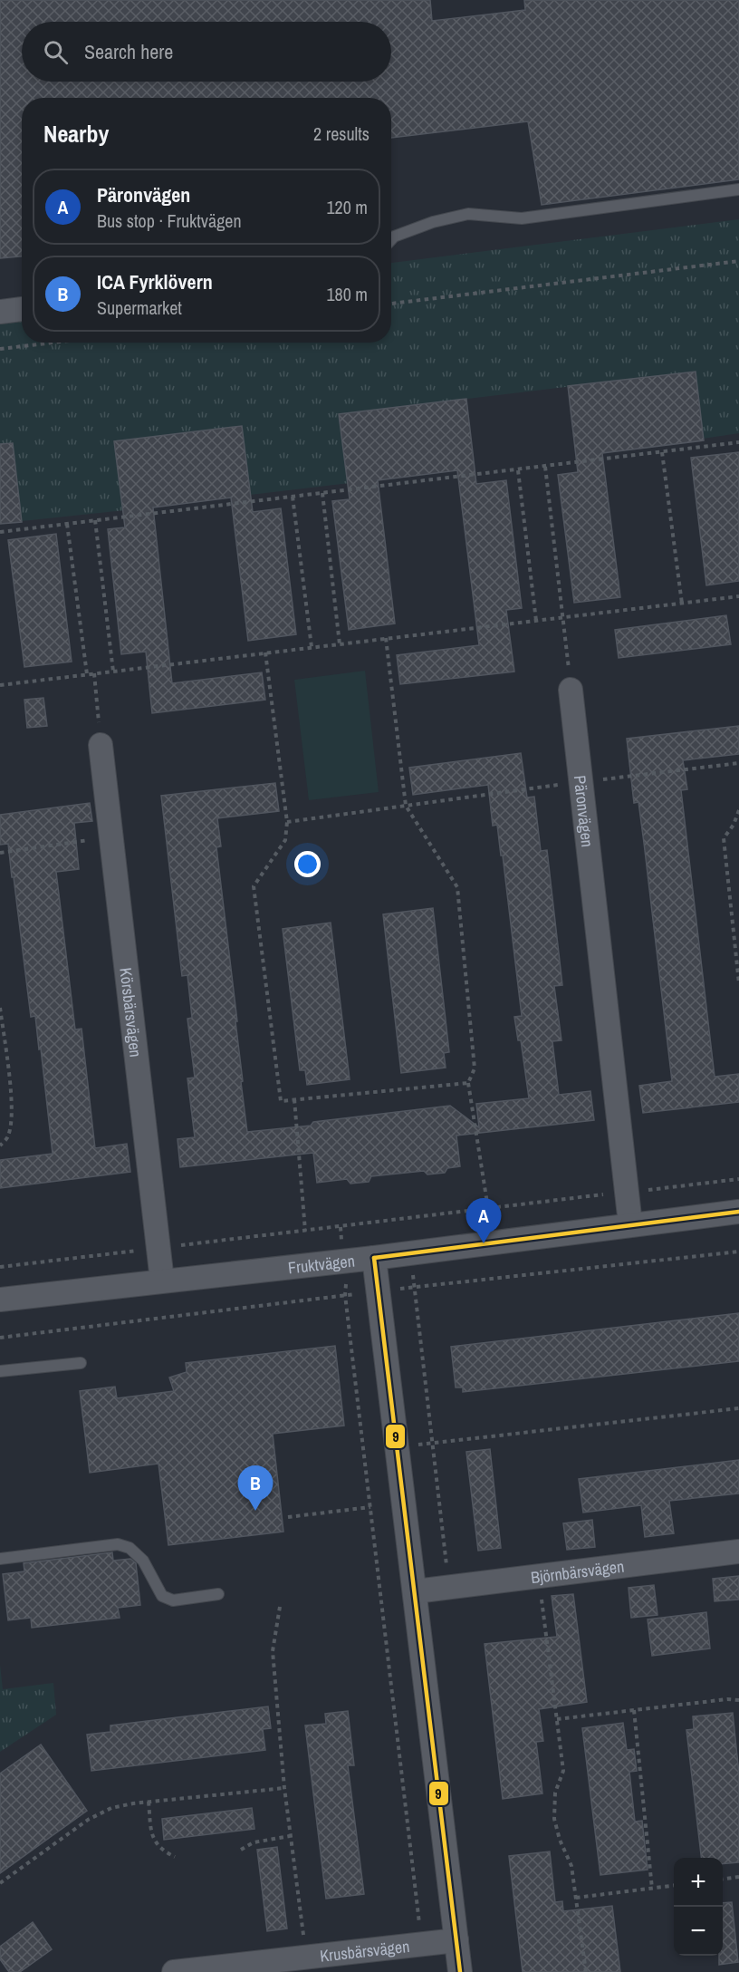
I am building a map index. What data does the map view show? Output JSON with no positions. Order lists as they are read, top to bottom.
{
  "streets": {
    "street": [
      "Päronvägen",
      "Körsbärsvägen",
      "Fruktvägen",
      "Björnbärsvägen",
      "Krusbärsvägen"
    ]
  },
  "crossings": [
    ["Päronvägen", "Fruktvägen"],
    ["Körsbärsvägen", "Fruktvägen"]
  ],
  "lines": ["transit line 9"],
  "page": {
    "search": "Search here",
    "heading": ["Nearby", "2 results"],
    "list": [
      {
        "mark": "A",
        "name": "Päronvägen",
        "note": "Bus stop · Fruktvägen",
        "value": "120 m"
      },
      {
        "mark": "B",
        "name": "ICA Fyrklövern",
        "note": "Supermarket",
        "value": "180 m"
      }
    ],
    "pins": ["A", "B"],
    "map_buttons": ["+", "−"]
  }
}
